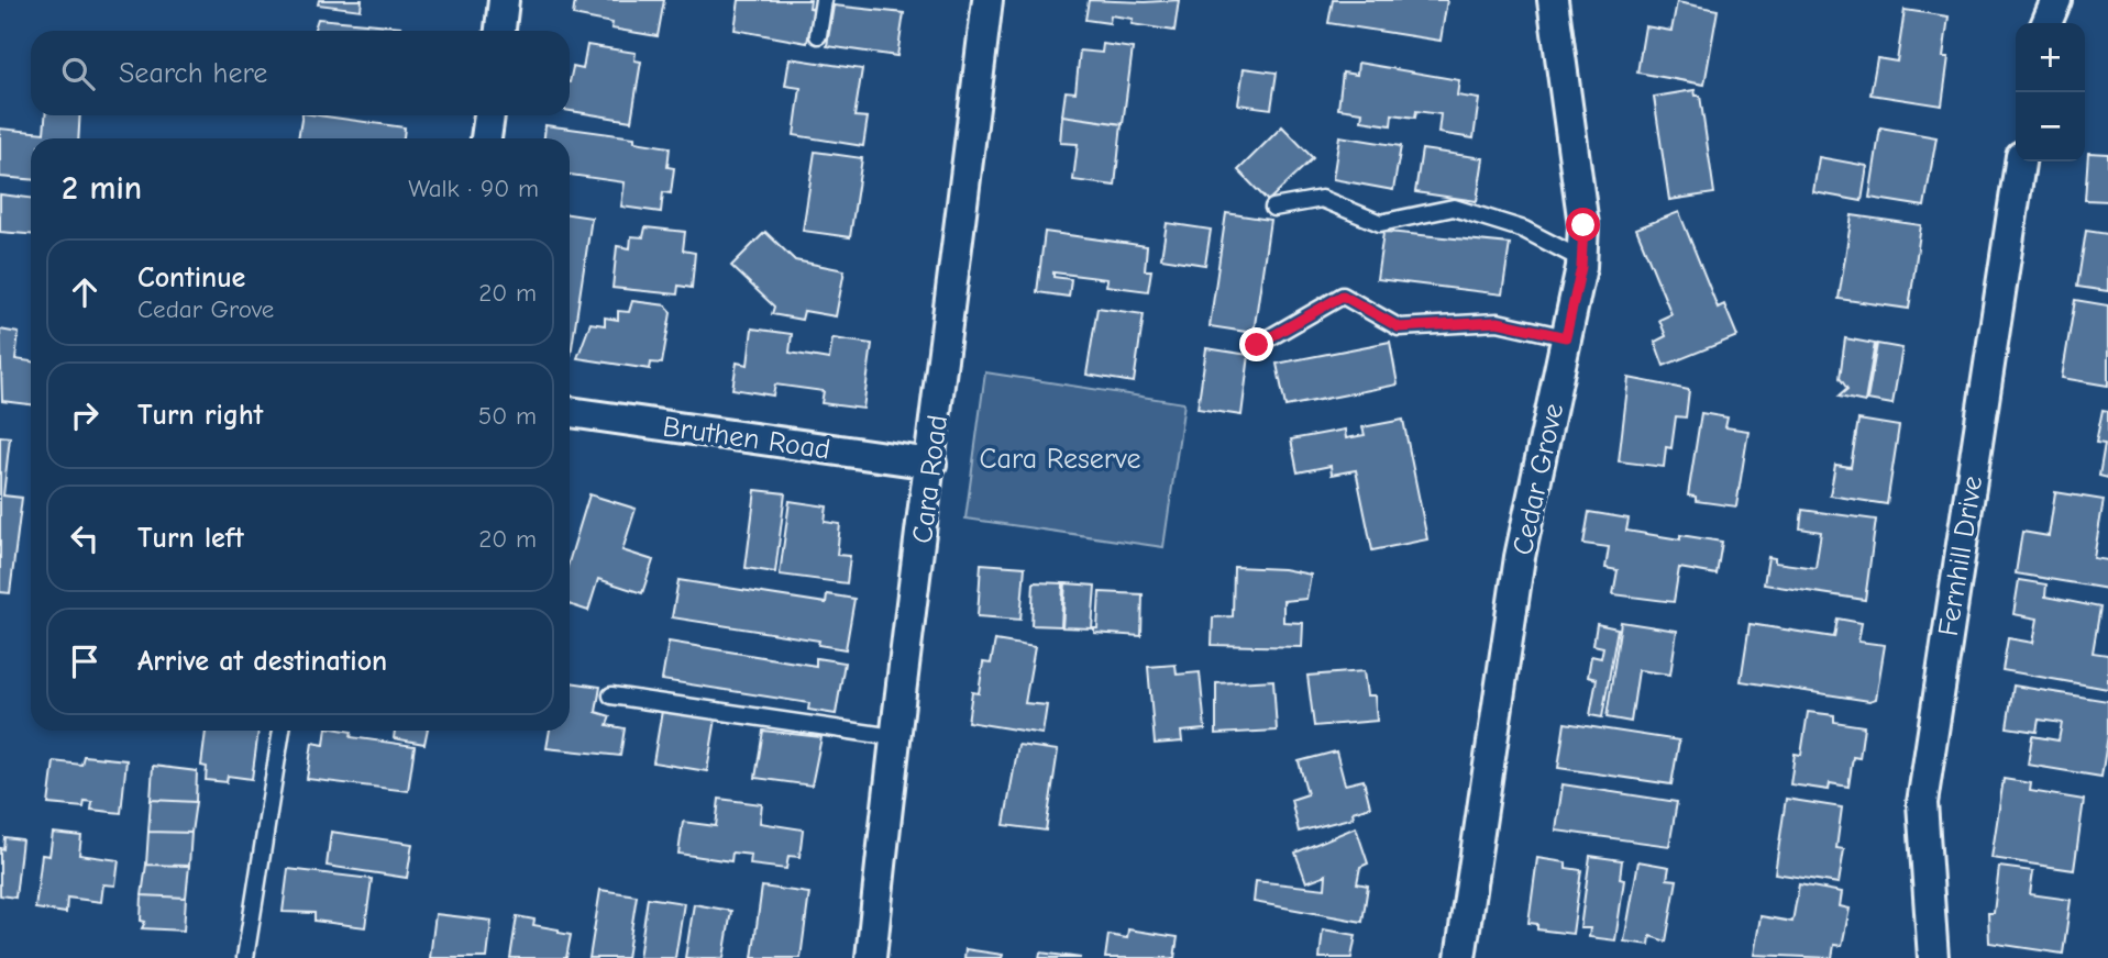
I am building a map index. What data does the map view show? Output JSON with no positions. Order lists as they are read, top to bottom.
{
  "streets": {
    "street": [
      "Bruthen Road",
      "Cara Road",
      "Cedar Grove",
      "Fernhill Drive"
    ]
  },
  "crossings": [
    ["Bruthen Road", "Cara Road"]
  ],
  "parks": ["Cara Reserve"],
  "page": {
    "map_buttons": ["+", "−"],
    "search": "Search here",
    "heading": ["2 min", "Walk · 90 m"],
    "list": [
      ["Continue", "Cedar Grove", "20 m"],
      ["Turn right", "50 m"],
      ["Turn left", "20 m"],
      "Arrive at destination"
    ]
  }
}
